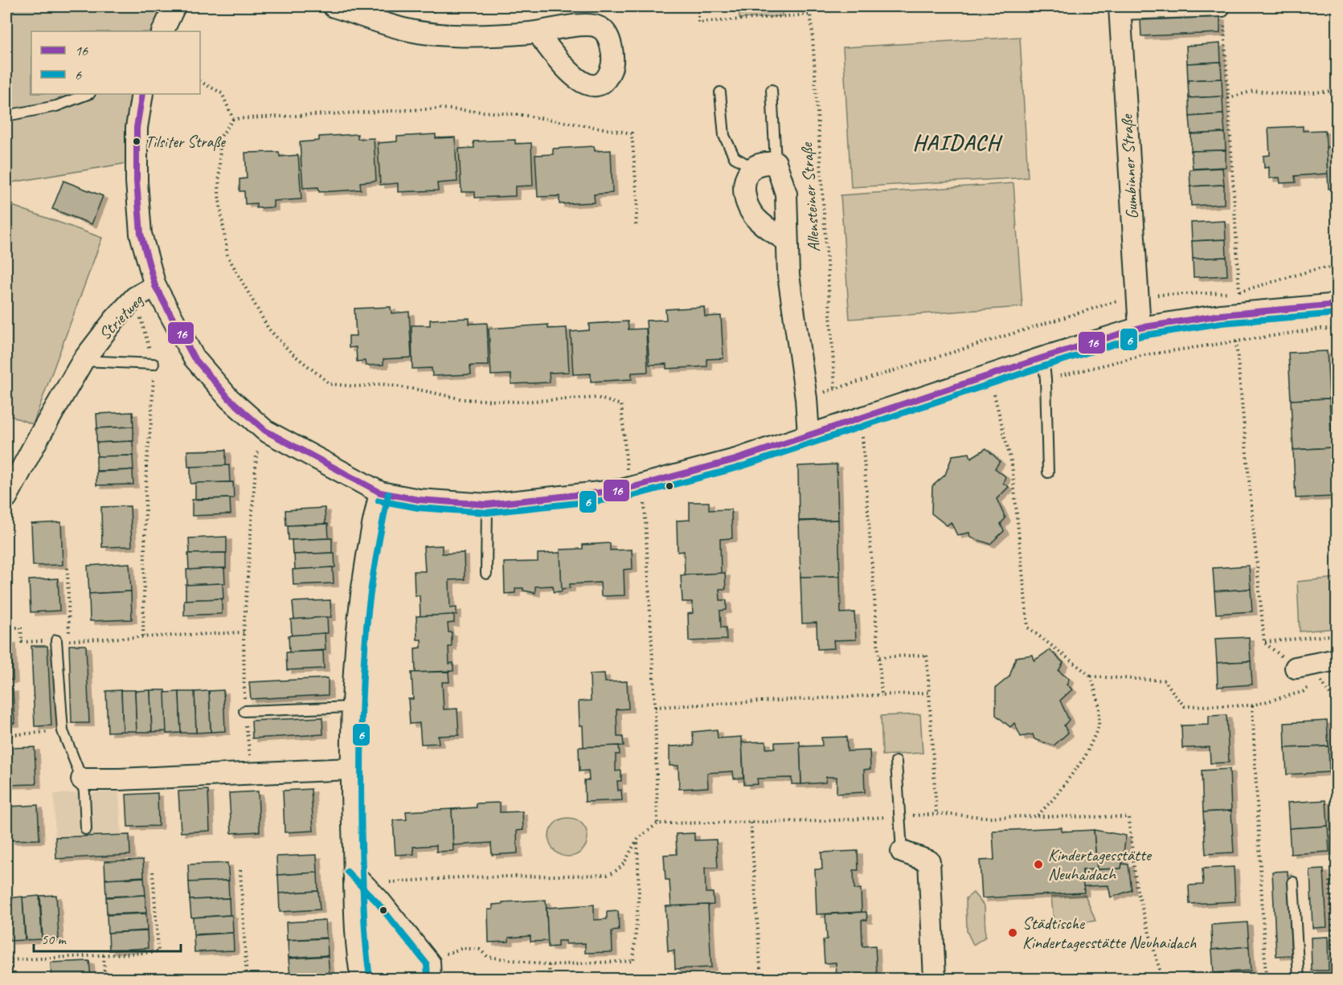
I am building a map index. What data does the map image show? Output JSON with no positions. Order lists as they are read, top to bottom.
{
  "streets": {
    "street": ["Gumbinner Straße", "Strietweg"],
    "path": ["Allensteiner Straße"]
  },
  "districts": ["HAIDACH"],
  "places": ["Tilsiter Straße", "Kindertagesstätte Neuhaidach", "Städtische Kindertagesstätte Neuhaidach"],
  "lines": ["transit line 16", "transit line 6"],
  "legend": ["16", "6"],
  "scale_bar": "50 m"
}
